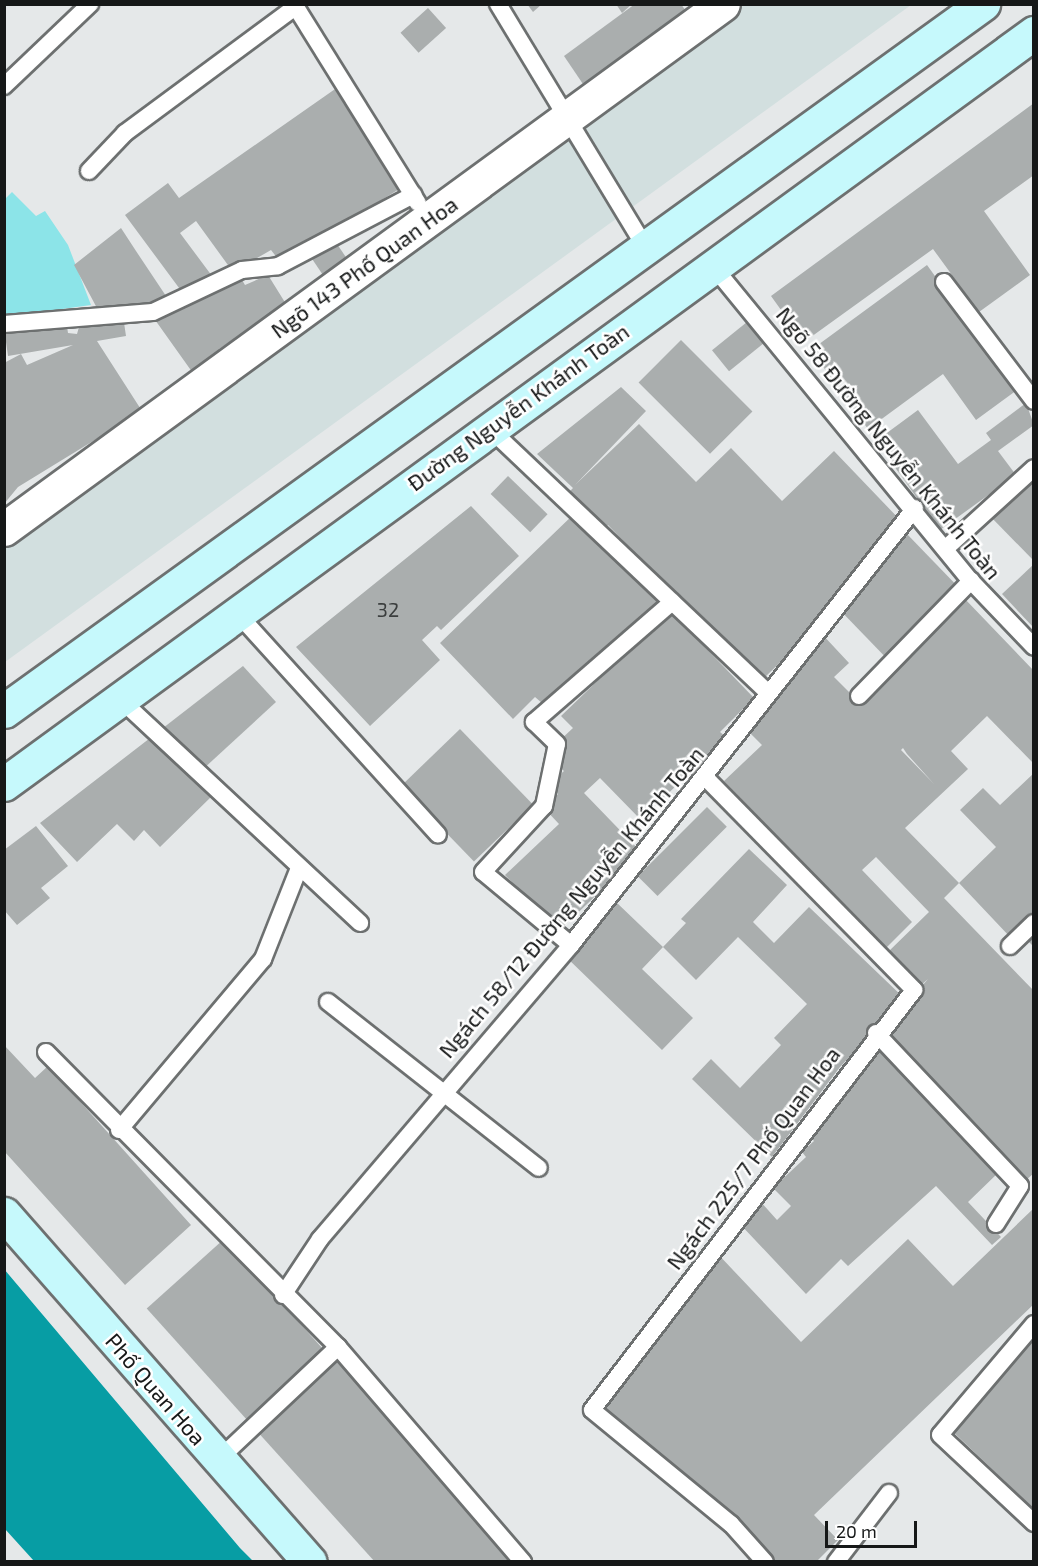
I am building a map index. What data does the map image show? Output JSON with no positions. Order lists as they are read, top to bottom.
{
  "streets": {
    "main road": ["Đường Nguyễn Khánh Toàn", "Phố Quan Hoa"],
    "street": ["Ngõ 143 Phố Quan Hoa"],
    "lane": ["Ngõ 58 Đường Nguyễn Khánh Toàn", "Ngách 58/12 Đường Nguyễn Khánh Toàn", "Ngách 225/7 Phố Quan Hoa"]
  },
  "crossings": [
    ["Đường Nguyễn Khánh Toàn", "Ngõ 58 Đường Nguyễn Khánh Toàn"],
    ["Ngõ 58 Đường Nguyễn Khánh Toàn", "Ngách 58/12 Đường Nguyễn Khánh Toàn"],
    ["Ngách 58/12 Đường Nguyễn Khánh Toàn", "Ngách 225/7 Phố Quan Hoa"]
  ],
  "house_numbers": ["32"],
  "scale_bar": "20 m"
}
